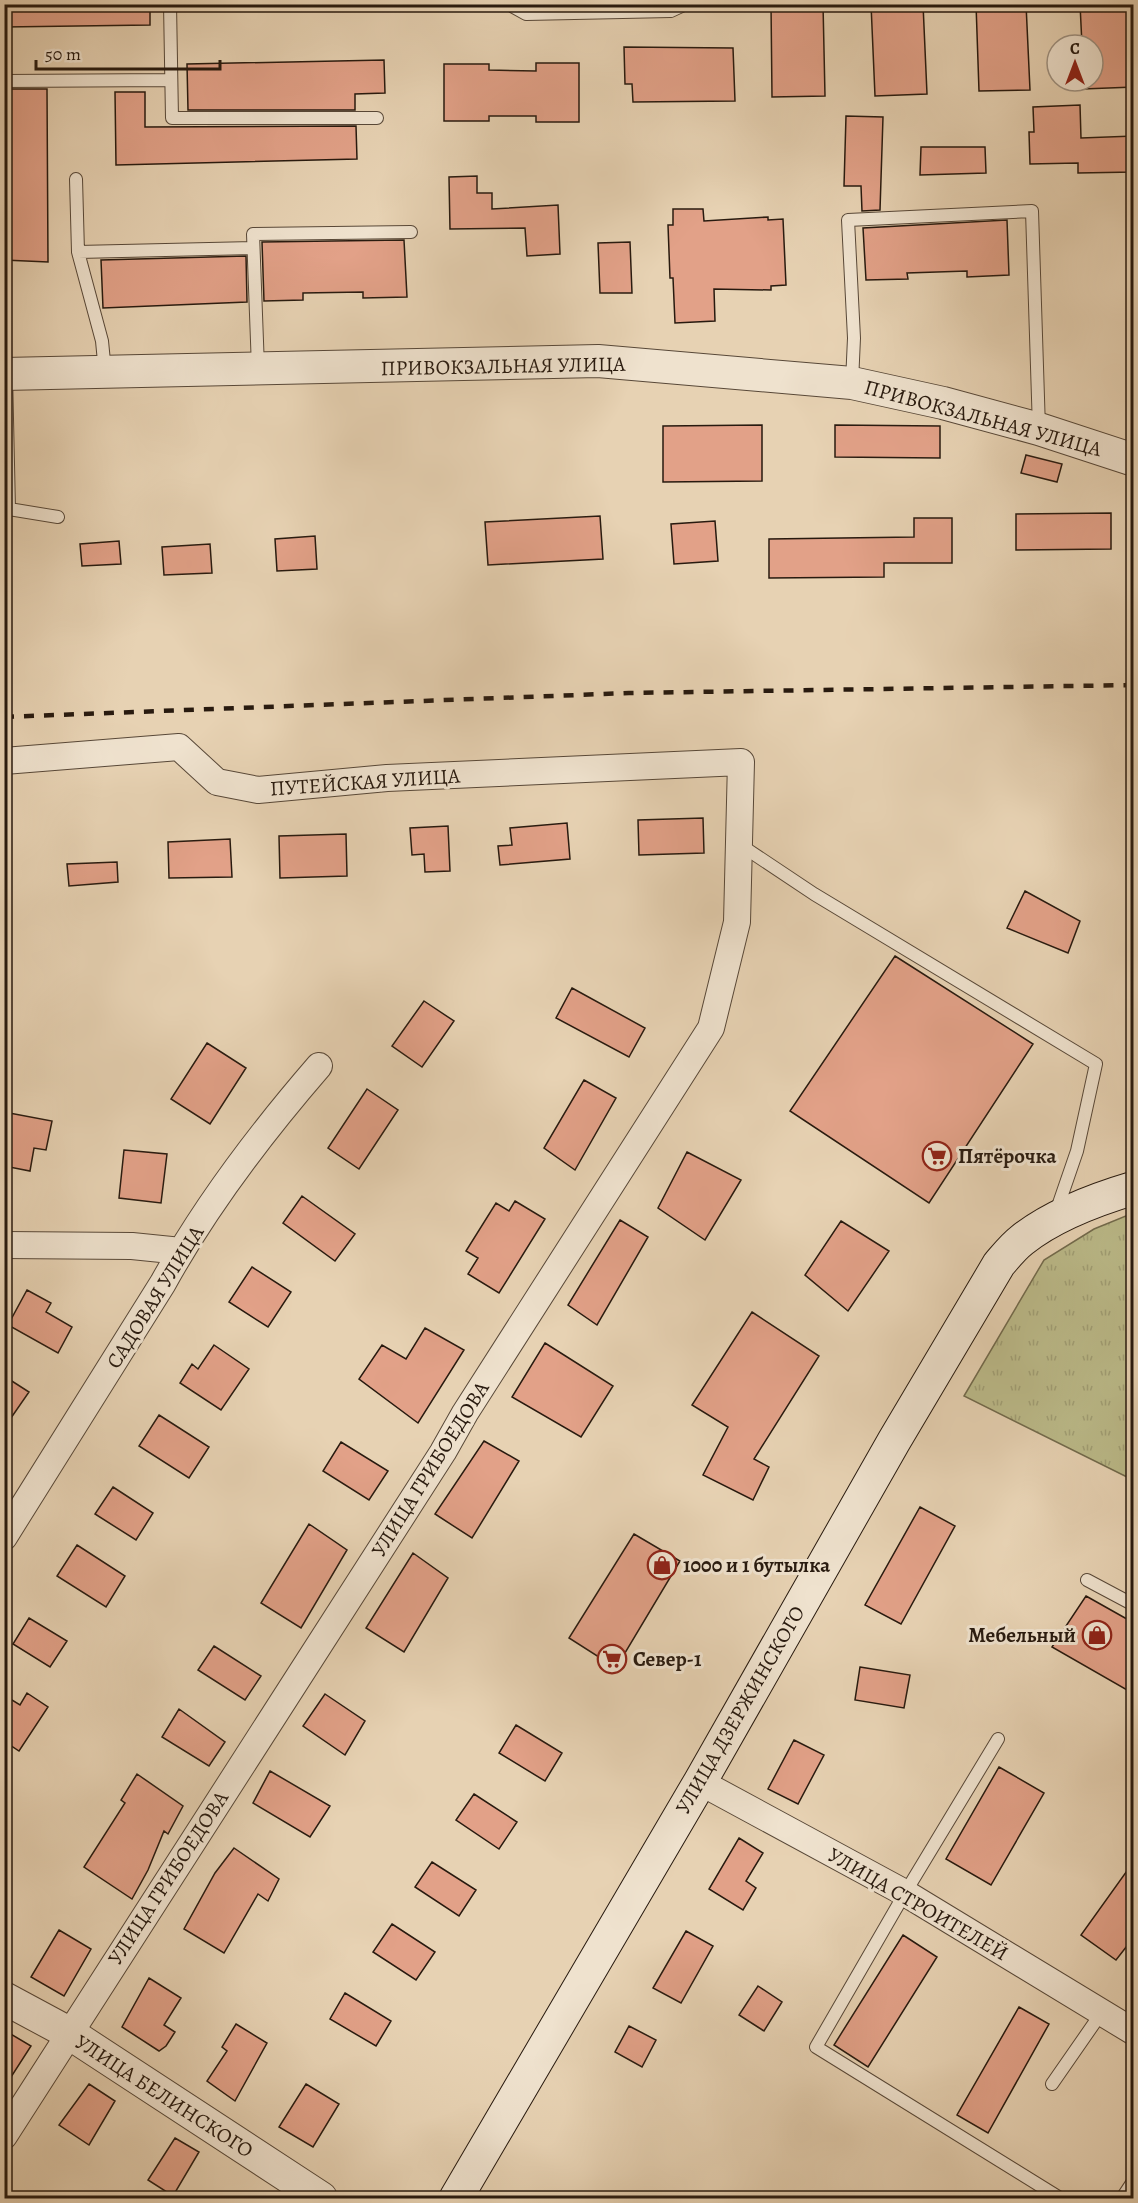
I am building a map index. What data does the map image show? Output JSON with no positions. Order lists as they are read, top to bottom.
{
  "streets": {
    "main road": ["УЛИЦА ДЗЕРЖИНСКОГО"],
    "street": [
      "ПРИВОКЗАЛЬНАЯ УЛИЦА",
      "ПУТЕЙСКАЯ УЛИЦА",
      "САДОВАЯ УЛИЦА",
      "УЛИЦА ГРИБОЕДОВА",
      "УЛИЦА СТРОИТЕЛЕЙ",
      "УЛИЦА БЕЛИНСКОГО"
    ]
  },
  "crossings": [
    ["ПУТЕЙСКАЯ УЛИЦА", "УЛИЦА ГРИБОЕДОВА"],
    ["УЛИЦА ГРИБОЕДОВА", "УЛИЦА БЕЛИНСКОГО"],
    ["УЛИЦА ДЗЕРЖИНСКОГО", "УЛИЦА СТРОИТЕЛЕЙ"]
  ],
  "places": {
    "supermarket": ["Пятёрочка", "Север-1"],
    "shop": ["1000 и 1 бутылка", "Мебельный"]
  },
  "scale_bar": "50 m",
  "north": "top"
}
